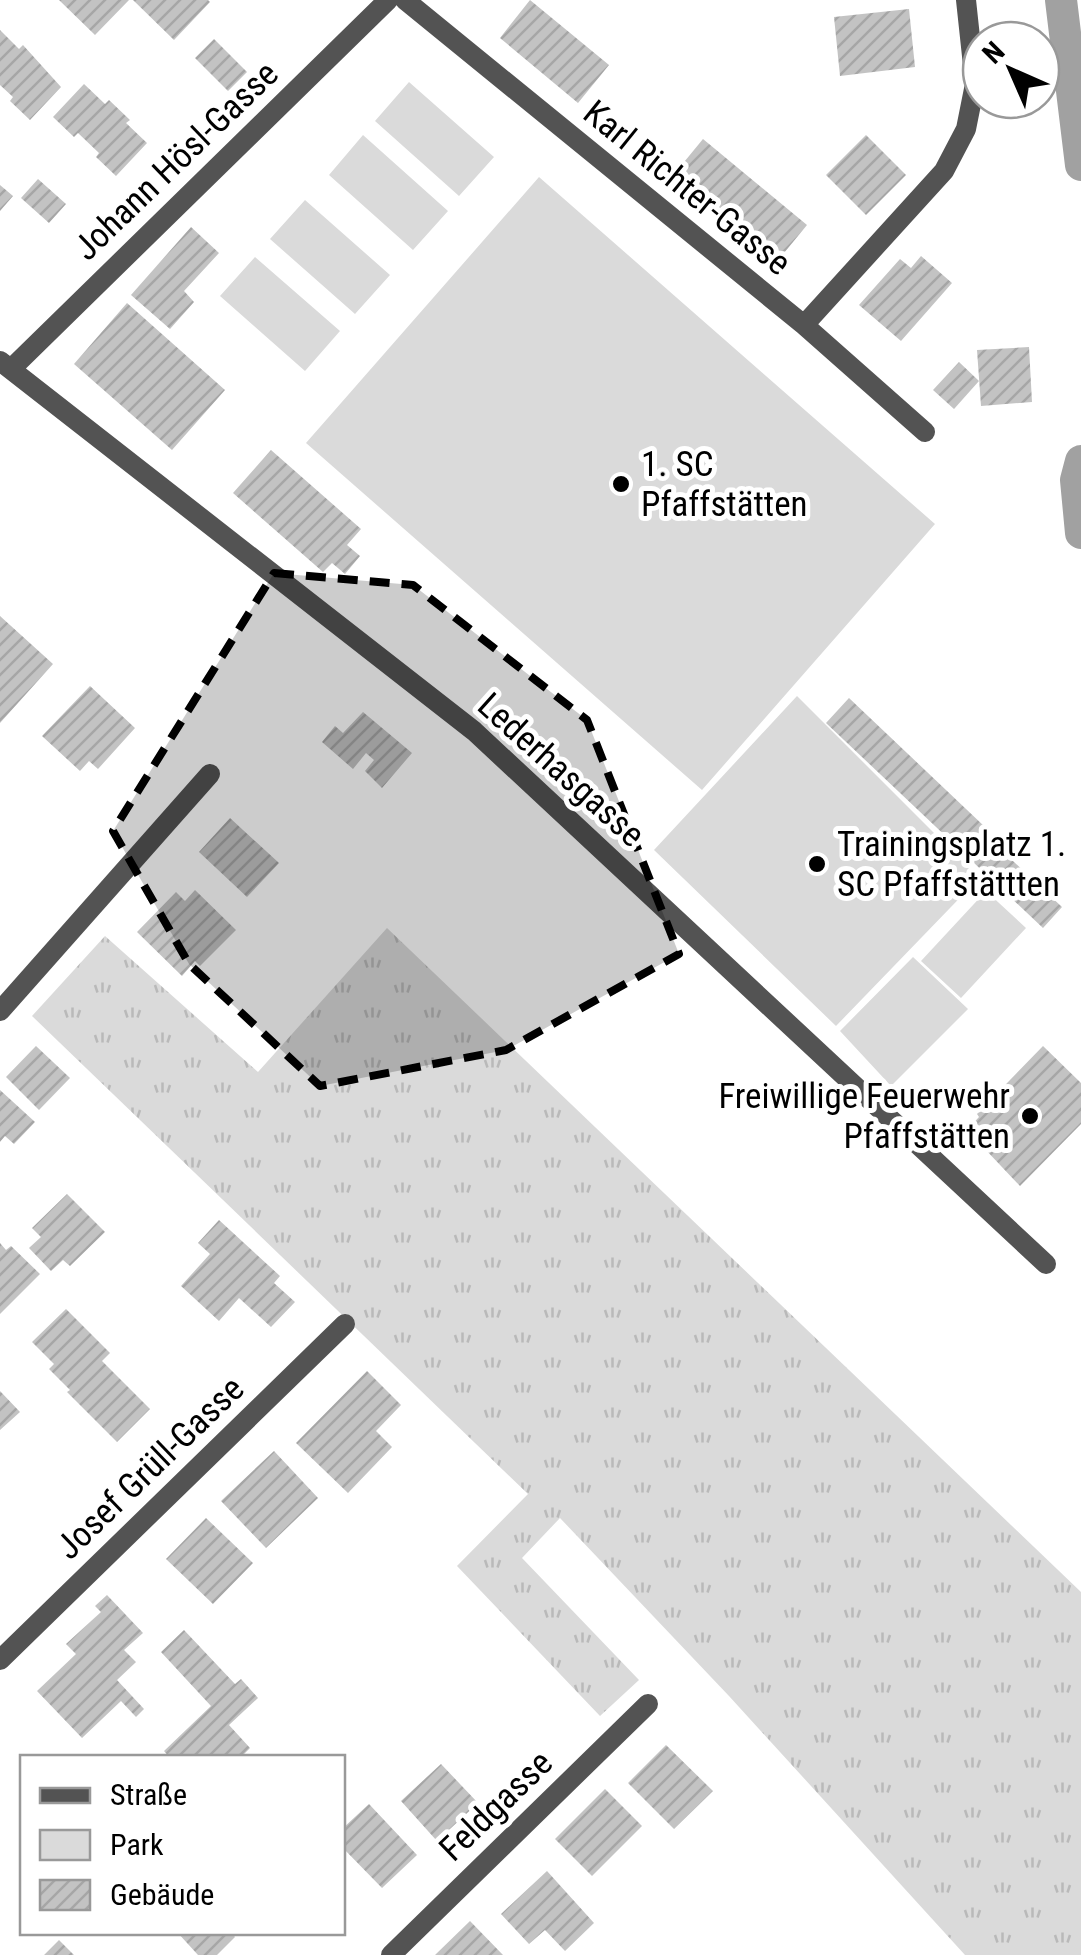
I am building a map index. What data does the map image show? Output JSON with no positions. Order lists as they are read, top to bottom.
{
  "streets": {
    "street": [
      "Johann Hösl-Gasse",
      "Karl Richter-Gasse",
      "Lederhasgasse",
      "Josef Grüll-Gasse",
      "Feldgasse"
    ]
  },
  "crossings": [
    ["Johann Hösl-Gasse", "Lederhasgasse"]
  ],
  "places": ["1. SC Pfaffstätten", "Trainingsplatz 1. SC Pfaffstättten", "Freiwillige Feuerwehr Pfaffstätten"],
  "legend": ["Straße", "Park", "Gebäude"],
  "north": "top left"
}
